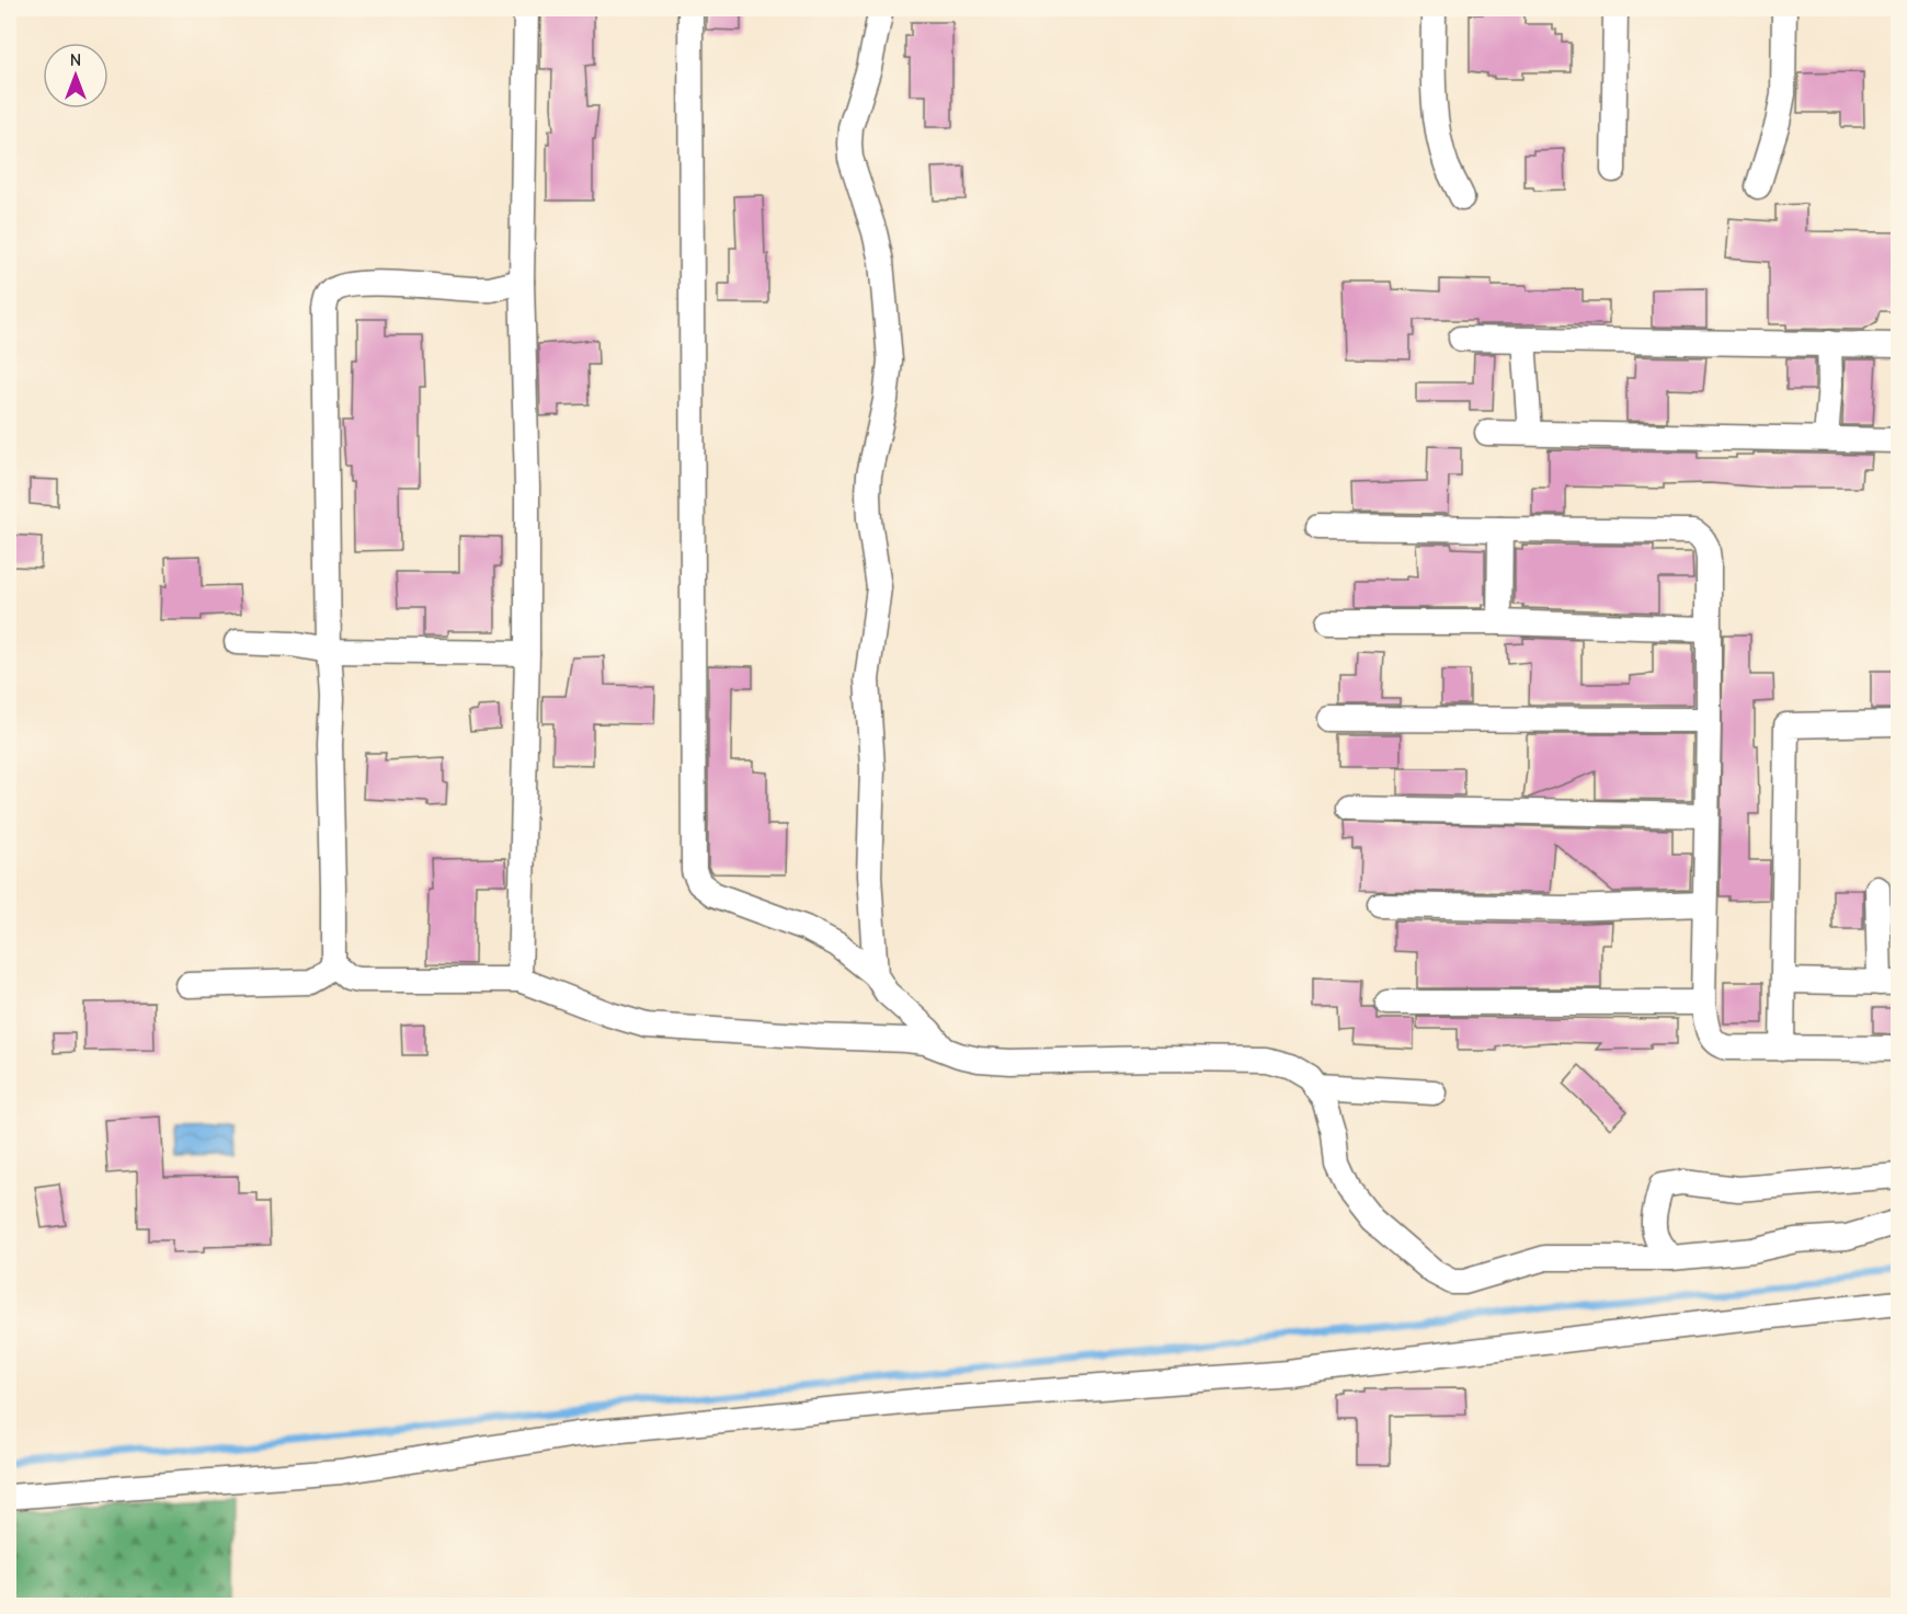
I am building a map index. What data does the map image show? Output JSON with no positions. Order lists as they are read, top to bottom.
{
  "north": "top"
}
